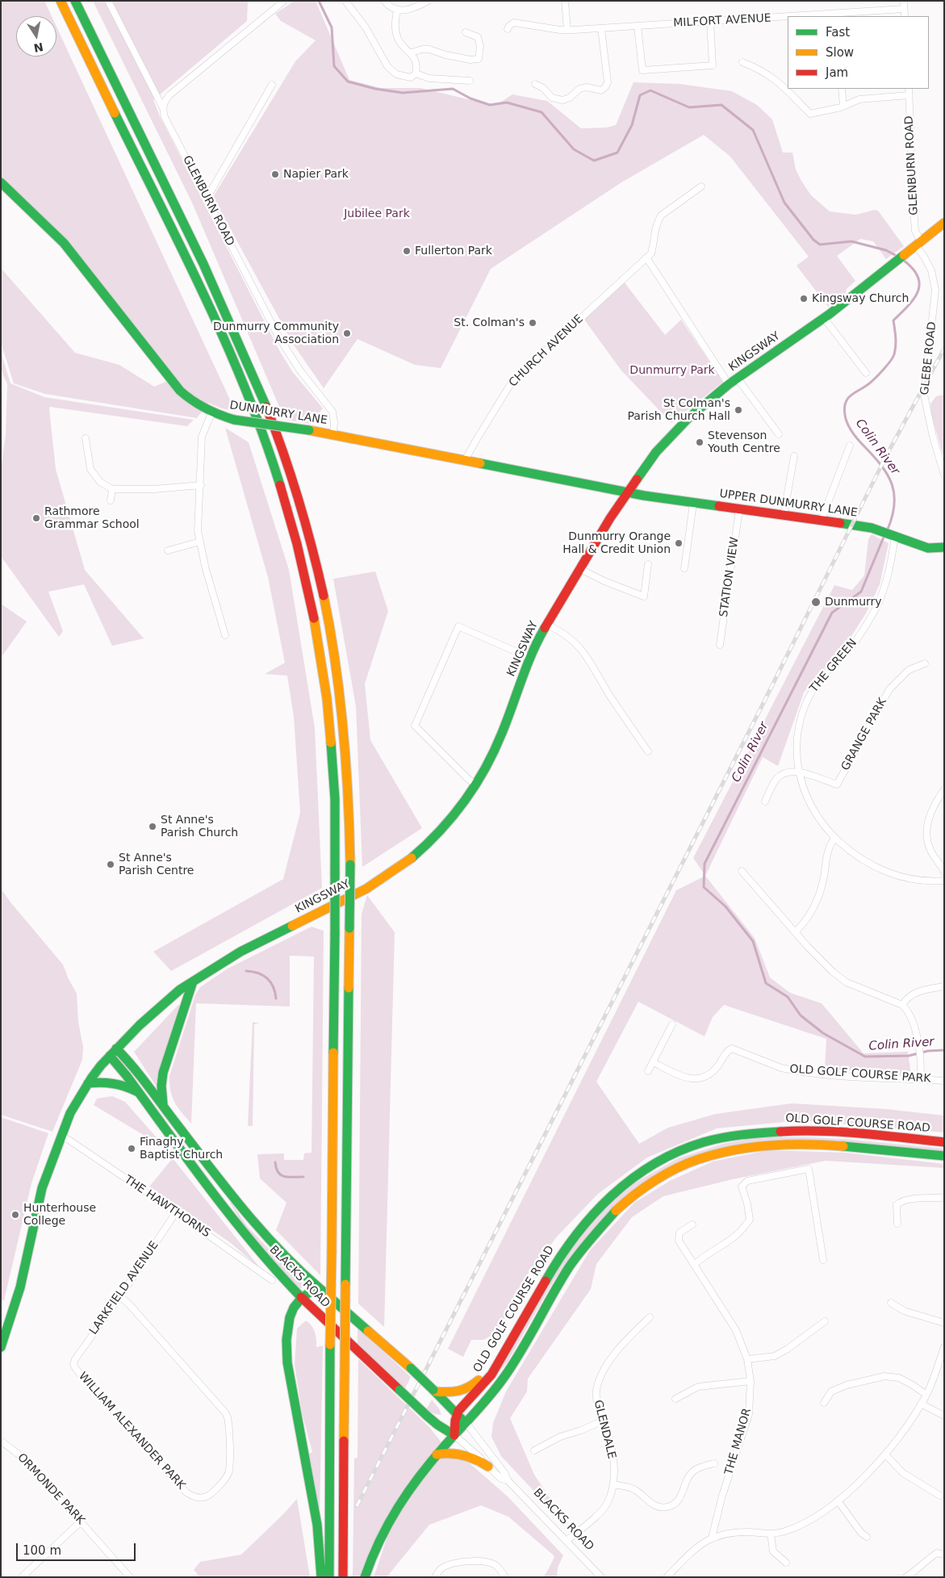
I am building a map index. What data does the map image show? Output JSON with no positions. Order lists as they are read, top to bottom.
{
  "streets": {
    "main road": [
      "KINGSWAY",
      "DUNMURRY LANE",
      "UPPER DUNMURRY LANE",
      "OLD GOLF COURSE ROAD",
      "BLACKS ROAD"
    ],
    "street": [
      "MILFORT AVENUE",
      "GLENBURN ROAD",
      "CHURCH AVENUE",
      "GLEBE ROAD",
      "STATION VIEW",
      "THE GREEN",
      "GRANGE PARK",
      "OLD GOLF COURSE PARK",
      "THE HAWTHORNS",
      "LARKFIELD AVENUE",
      "GLENDALE",
      "WILLIAM ALEXANDER PARK",
      "THE MANOR",
      "ORMONDE PARK"
    ]
  },
  "crossings": [
    ["GLENBURN ROAD", "KINGSWAY"],
    ["GLENBURN ROAD", "GLEBE ROAD"],
    ["GLENBURN ROAD", "DUNMURRY LANE"],
    ["CHURCH AVENUE", "DUNMURRY LANE"],
    ["KINGSWAY", "GLEBE ROAD"],
    ["KINGSWAY", "DUNMURRY LANE"],
    ["KINGSWAY", "UPPER DUNMURRY LANE"],
    ["KINGSWAY", "THE HAWTHORNS"],
    ["KINGSWAY", "BLACKS ROAD"],
    ["DUNMURRY LANE", "UPPER DUNMURRY LANE"],
    ["UPPER DUNMURRY LANE", "STATION VIEW"],
    ["UPPER DUNMURRY LANE", "THE GREEN"],
    ["THE GREEN", "GRANGE PARK"],
    ["OLD GOLF COURSE ROAD", "BLACKS ROAD"],
    ["THE HAWTHORNS", "LARKFIELD AVENUE"],
    ["BLACKS ROAD", "GLENDALE"],
    ["LARKFIELD AVENUE", "WILLIAM ALEXANDER PARK"]
  ],
  "water": ["Colin River"],
  "parks": ["Jubilee Park", "Dunmurry Park"],
  "places": [
    "Napier Park",
    "Fullerton Park",
    "Kingsway Church",
    "St. Colman's",
    "Dunmurry Community Association",
    "St Colman's Parish Church Hall",
    "Stevenson Youth Centre",
    "Rathmore Grammar School",
    "Dunmurry Orange Hall & Credit Union",
    "Dunmurry",
    "St Anne's Parish Church",
    "St Anne's Parish Centre",
    "Finaghy Baptist Church",
    "Hunterhouse College"
  ],
  "legend": ["Fast", "Slow", "Jam"],
  "scale_bar": "100 m",
  "north": "bottom"
}
